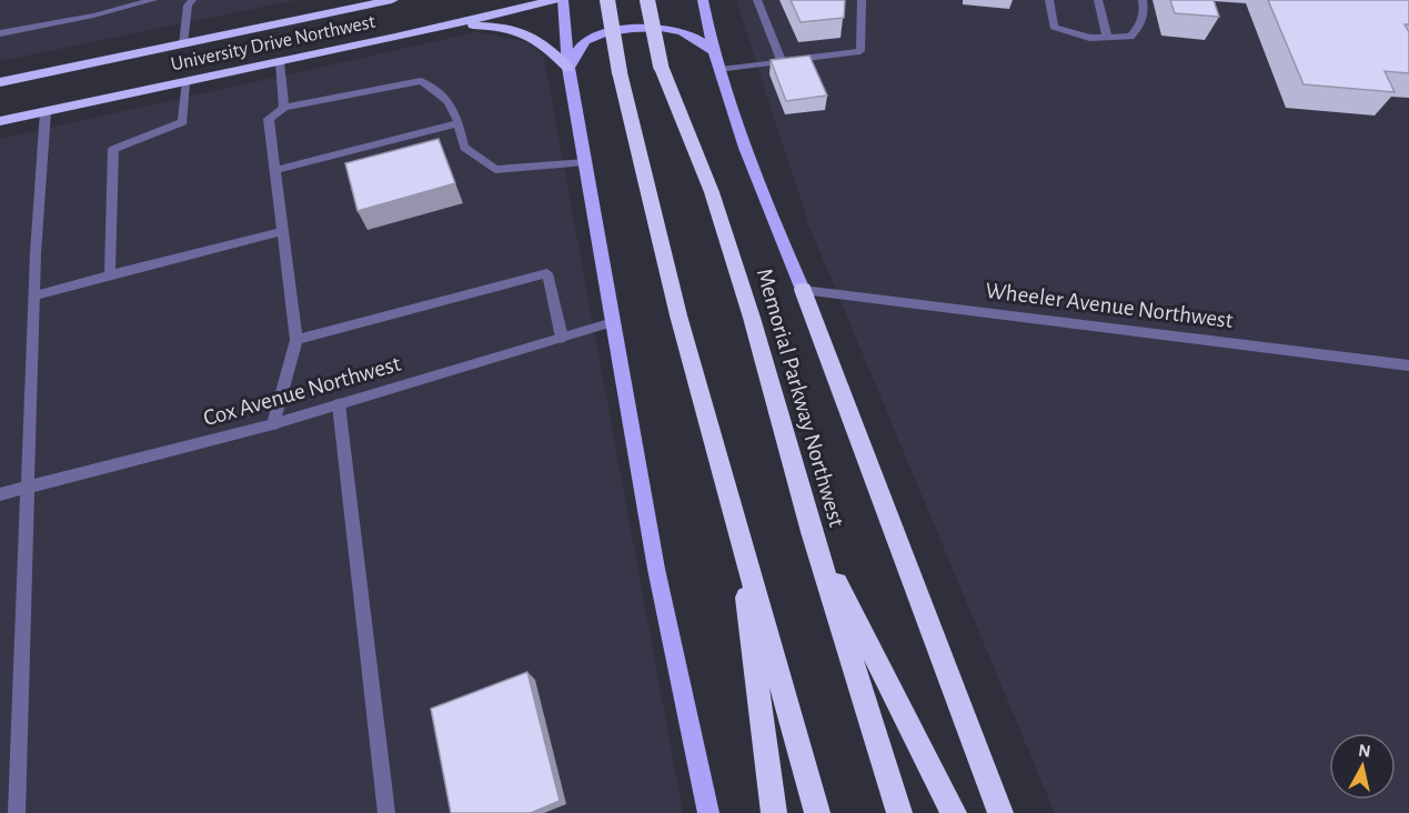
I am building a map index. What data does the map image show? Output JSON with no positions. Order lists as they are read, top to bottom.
{
  "streets": {
    "highway": ["University Drive Northwest", "Memorial Parkway Northwest"],
    "street": ["Wheeler Avenue Northwest", "Cox Avenue Northwest"]
  },
  "crossings": [
    ["Wheeler Avenue Northwest", "Memorial Parkway Northwest"]
  ],
  "north": "top"
}
